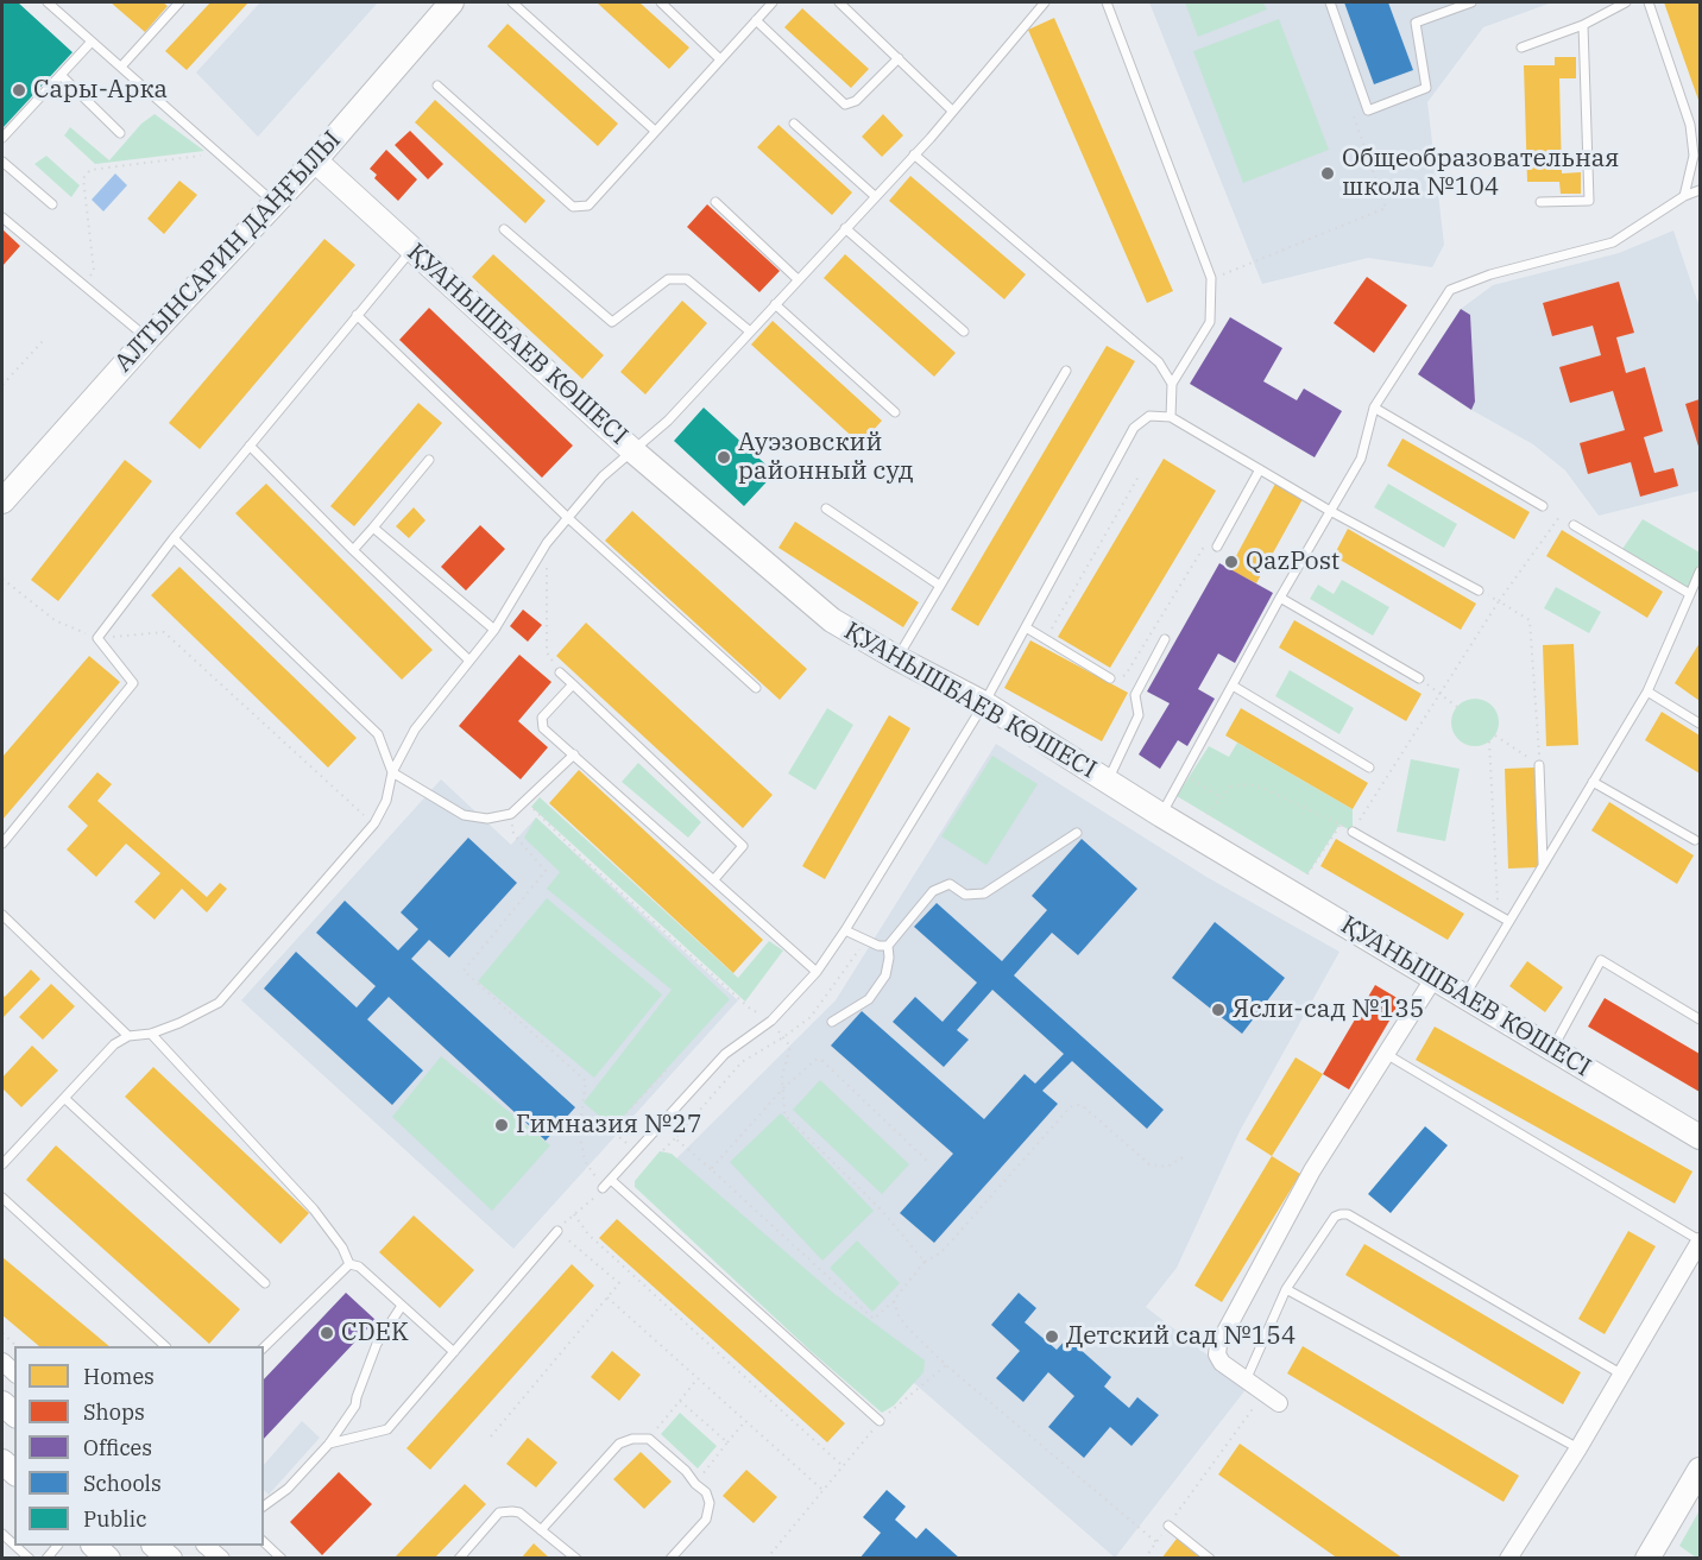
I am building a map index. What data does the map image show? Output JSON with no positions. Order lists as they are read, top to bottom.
{
  "streets": {
    "street": ["АЛТЫНСАРИН ДАҢҒЫЛЫ", "ҚУАНЫШБАЕВ КӨШЕСІ"]
  },
  "crossings": [
    ["АЛТЫНСАРИН ДАҢҒЫЛЫ", "ҚУАНЫШБАЕВ КӨШЕСІ"]
  ],
  "places": [
    "Сары-Арка",
    "Общеобразовательная школа №104",
    "Ауэзовский районный суд",
    "QazPost",
    "Ясли-сад №135",
    "Гимназия №27",
    "CDEK",
    "Детский сад №154"
  ],
  "legend": [
    "Homes",
    "Shops",
    "Offices",
    "Schools",
    "Public"
  ]
}
